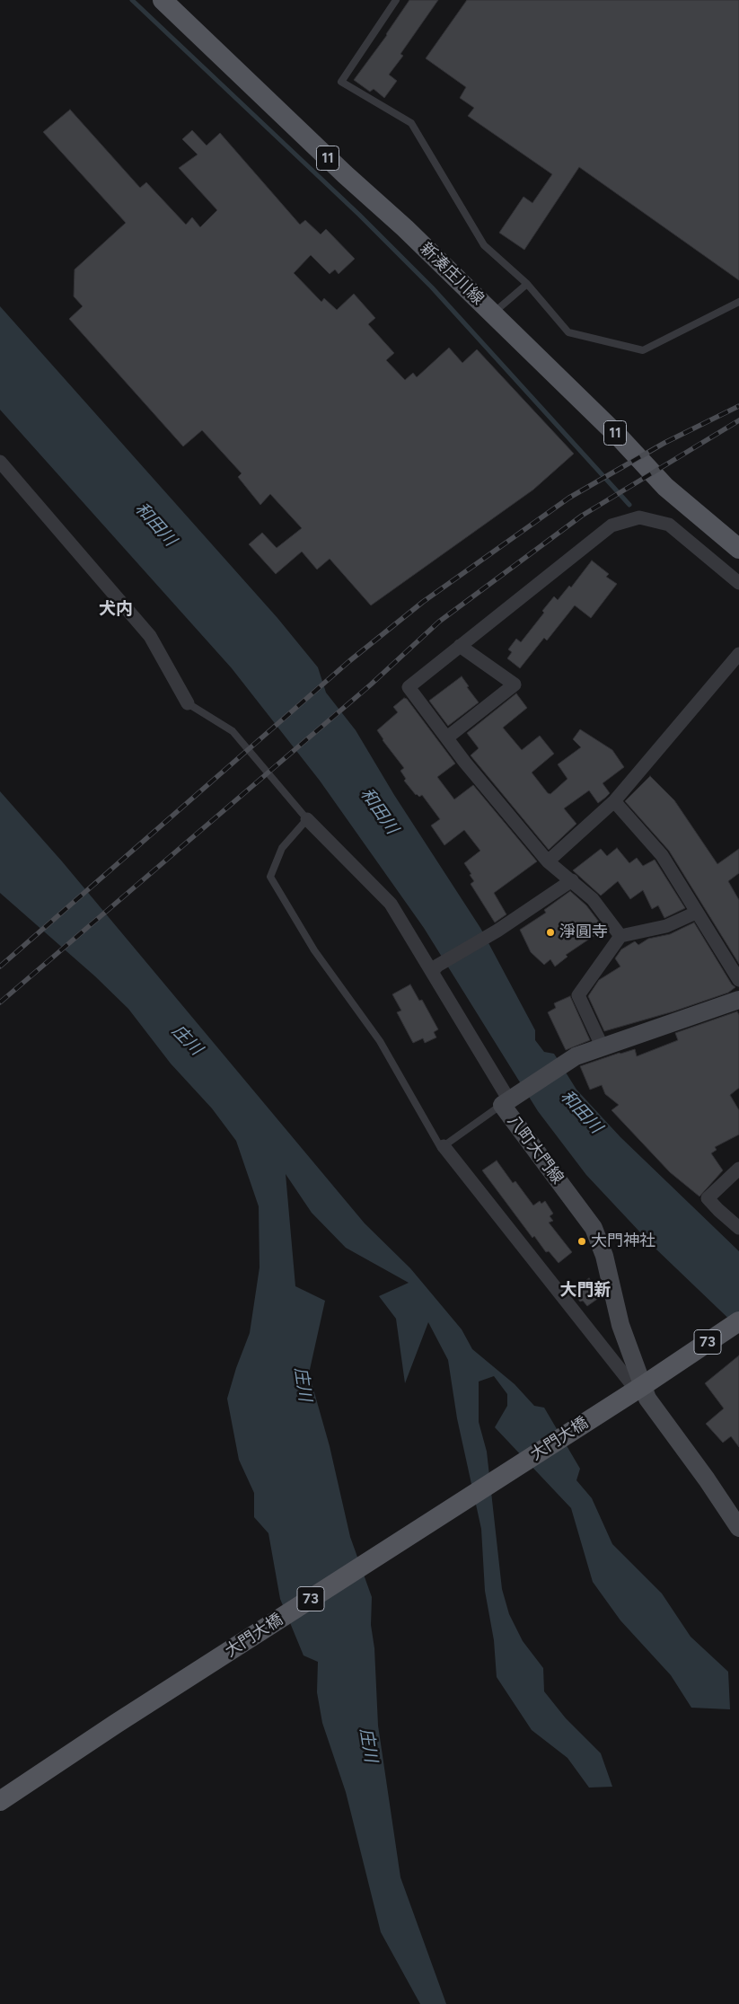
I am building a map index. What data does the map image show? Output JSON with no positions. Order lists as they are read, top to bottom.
{
  "streets": {
    "main road": [
      "11",
      "新湊庄川線",
      "八町大門線",
      "73",
      "大門大橋"
    ]
  },
  "crossings": [
    ["八町大門線", "73"],
    ["八町大門線", "大門大橋"],
    ["73", "大門大橋"]
  ],
  "districts": ["犬内", "大門新"],
  "water": ["和田川", "庄川"],
  "places": ["淨圓寺", "大門神社"]
}
